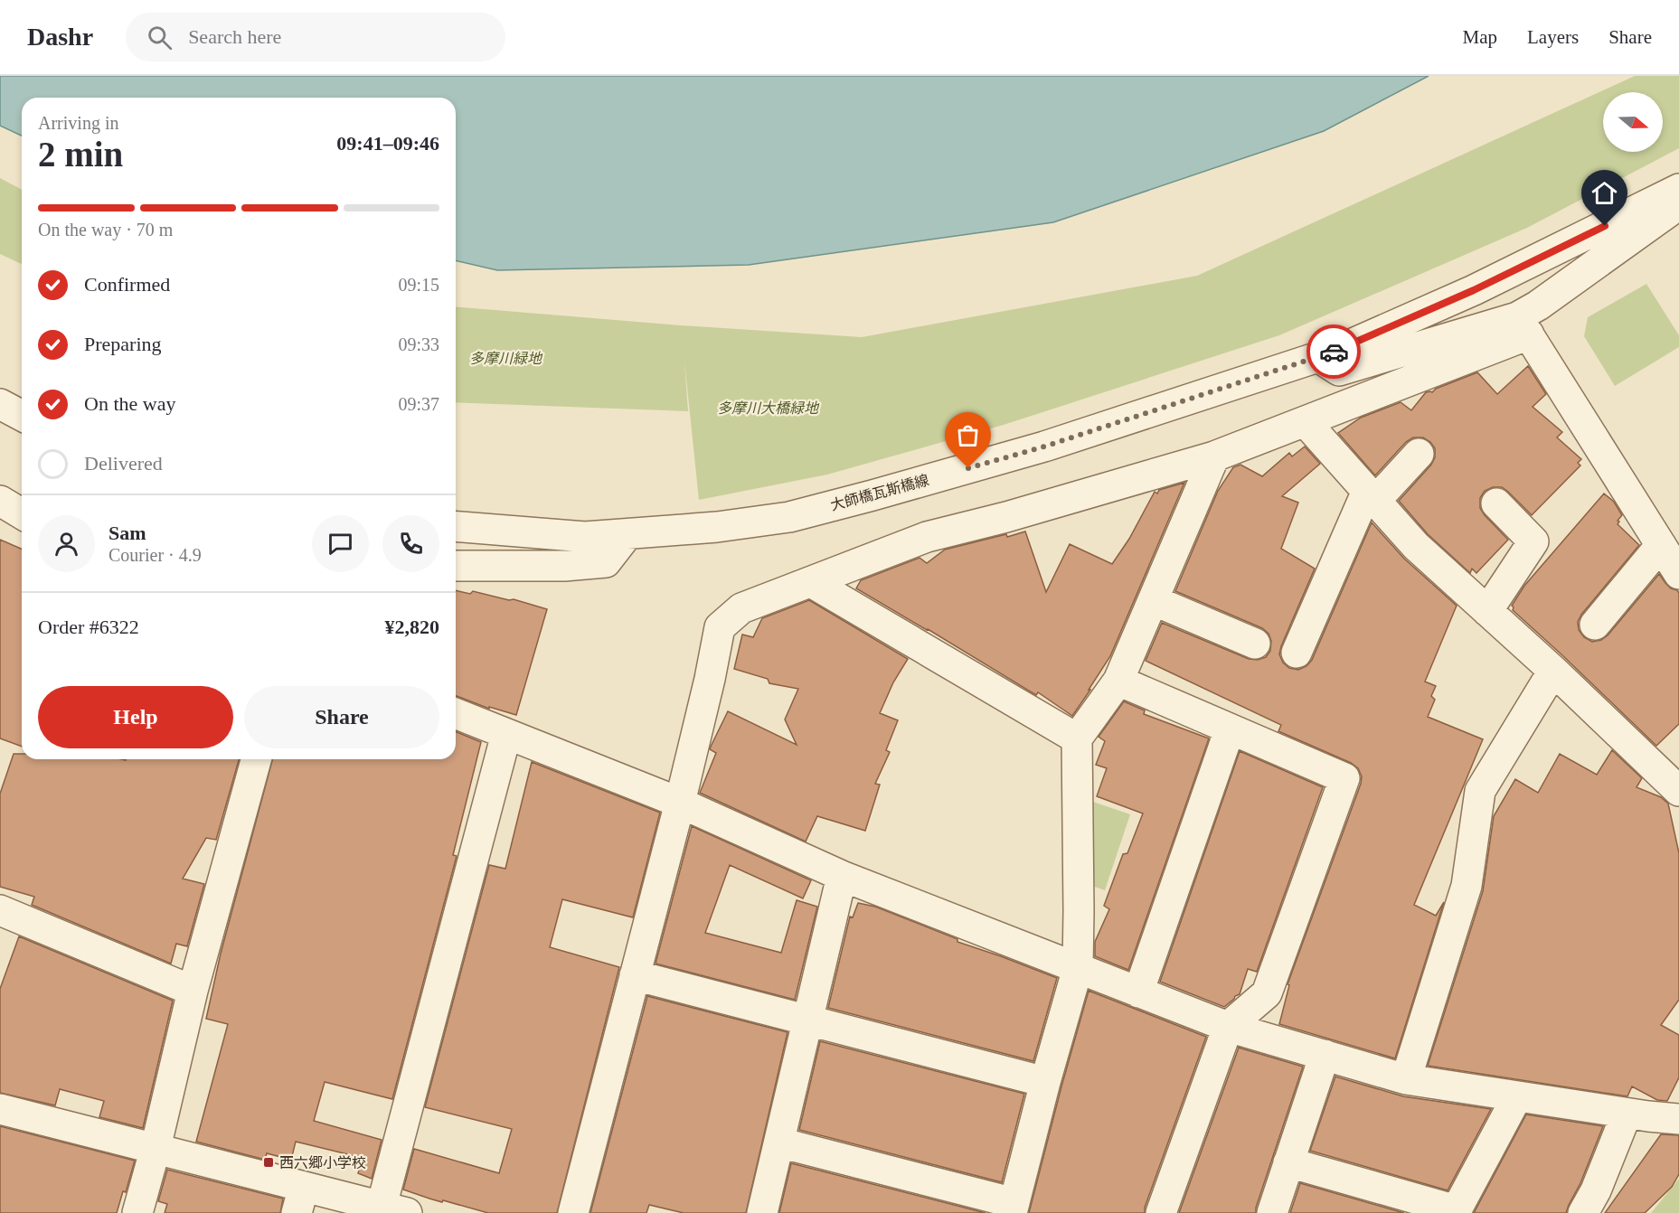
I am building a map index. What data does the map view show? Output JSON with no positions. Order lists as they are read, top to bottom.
{
  "streets": {
    "street": ["大師橋瓦斯橋線"]
  },
  "parks": ["多摩川緑地", "多摩川大橋緑地"],
  "places": {
    "transit": ["西六郷小学校"]
  },
  "north": "right",
  "page": {
    "header": "Dashr",
    "search": "Search here",
    "nav": ["Map", "Layers", "Share"],
    "heading": ["2 min", "Arriving in", "09:41–09:46"],
    "panel": [
      "Sam",
      "Courier · 4.9",
      "Order #6322",
      "¥2,820"
    ],
    "bar": "On the way · 70 m",
    "list": [
      ["Confirmed", "09:15"],
      ["Preparing", "09:33"],
      ["On the way", "09:37"],
      "Delivered"
    ],
    "buttons": ["Help", "Share"]
  }
}
